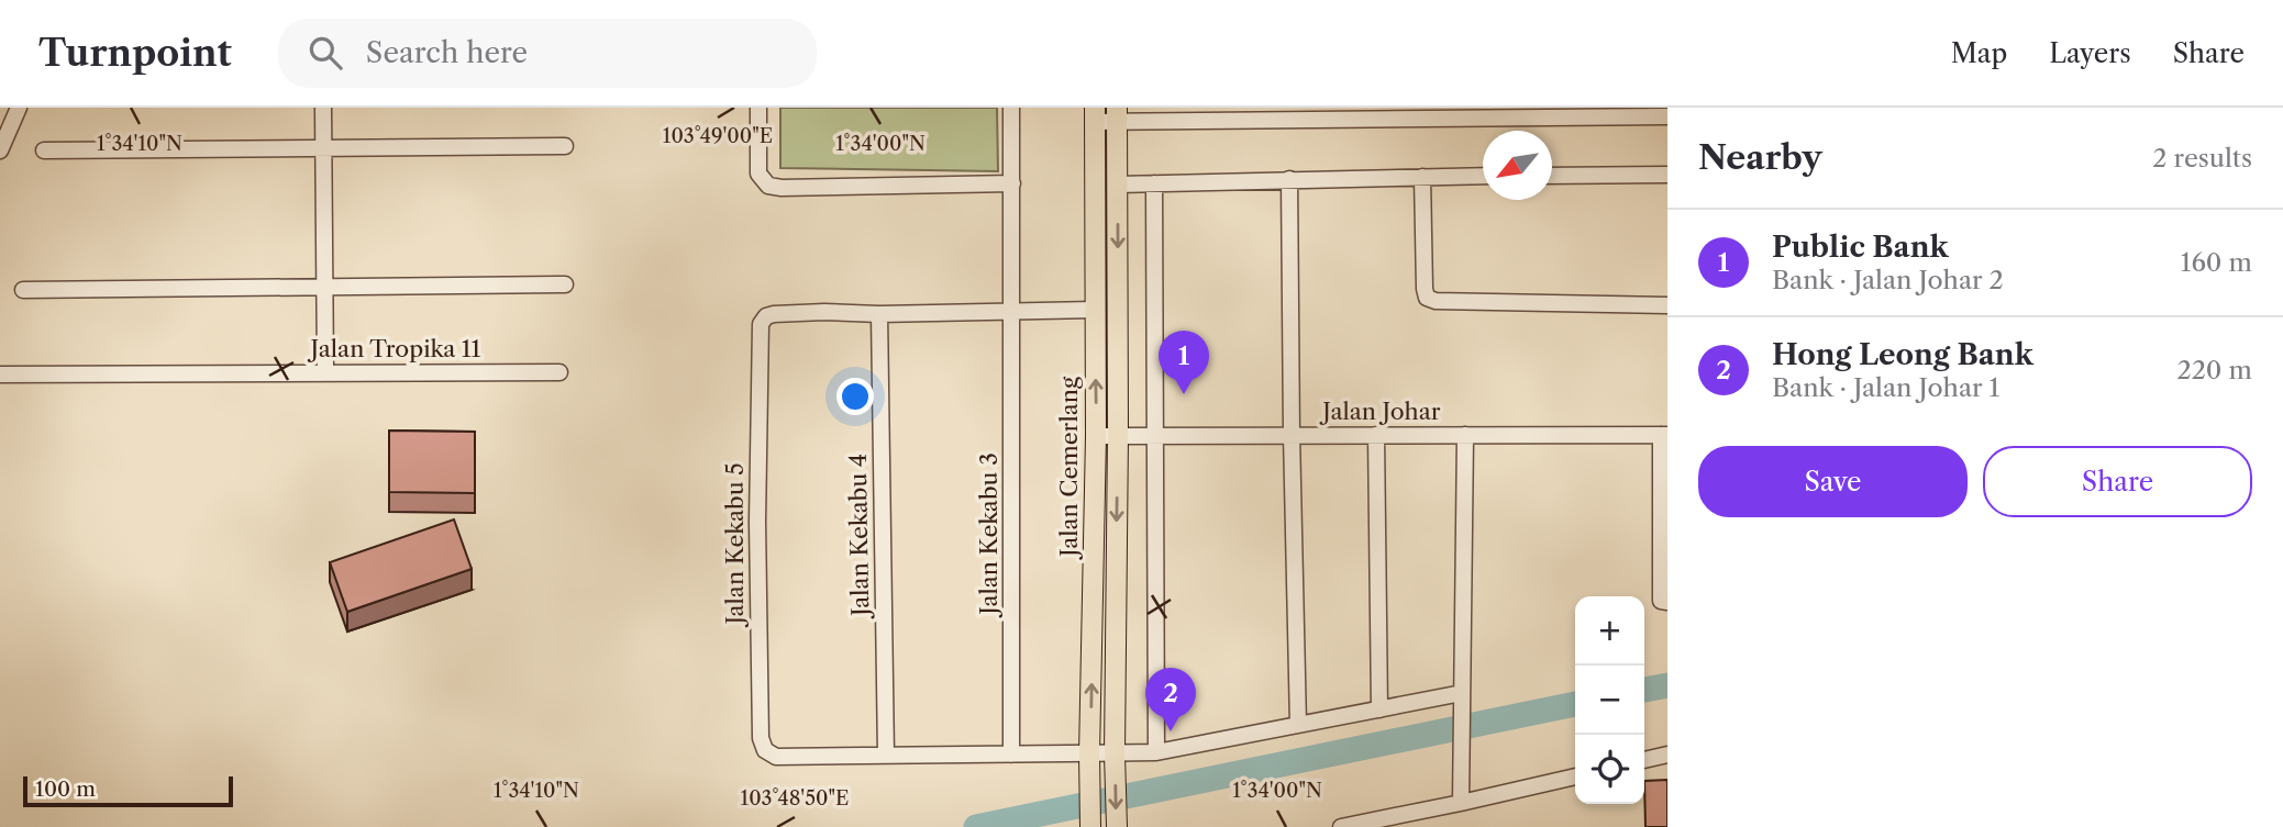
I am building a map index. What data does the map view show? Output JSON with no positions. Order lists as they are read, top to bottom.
{
  "streets": {
    "main road": ["Jalan Cemerlang"],
    "street": [
      "Jalan Tropika 11",
      "Jalan Johar",
      "Jalan Kekabu 3",
      "Jalan Kekabu 4",
      "Jalan Kekabu 5"
    ]
  },
  "crossings": [
    ["Jalan Johar", "Jalan Cemerlang"],
    ["Jalan Kekabu 4", "Jalan Kekabu 5"]
  ],
  "scale_bar": "100 m",
  "north": "bottom left",
  "page": {
    "header": "Turnpoint",
    "search": "Search here",
    "nav": ["Map", "Layers", "Share"],
    "heading": ["Nearby", "2 results"],
    "list": [
      {
        "mark": "1",
        "name": "Public Bank",
        "note": "Bank · Jalan Johar 2",
        "value": "160 m"
      },
      {
        "mark": "2",
        "name": "Hong Leong Bank",
        "note": "Bank · Jalan Johar 1",
        "value": "220 m"
      }
    ],
    "pins": ["1", "2"],
    "buttons": ["Save", "Share"],
    "map_buttons": ["+", "−"],
    "scale": "100 m"
  },
  "coordinates": [
    "103°49'00\"E",
    "1°34'10\"N",
    "1°34'00\"N",
    "103°48'50\"E"
  ]
}
